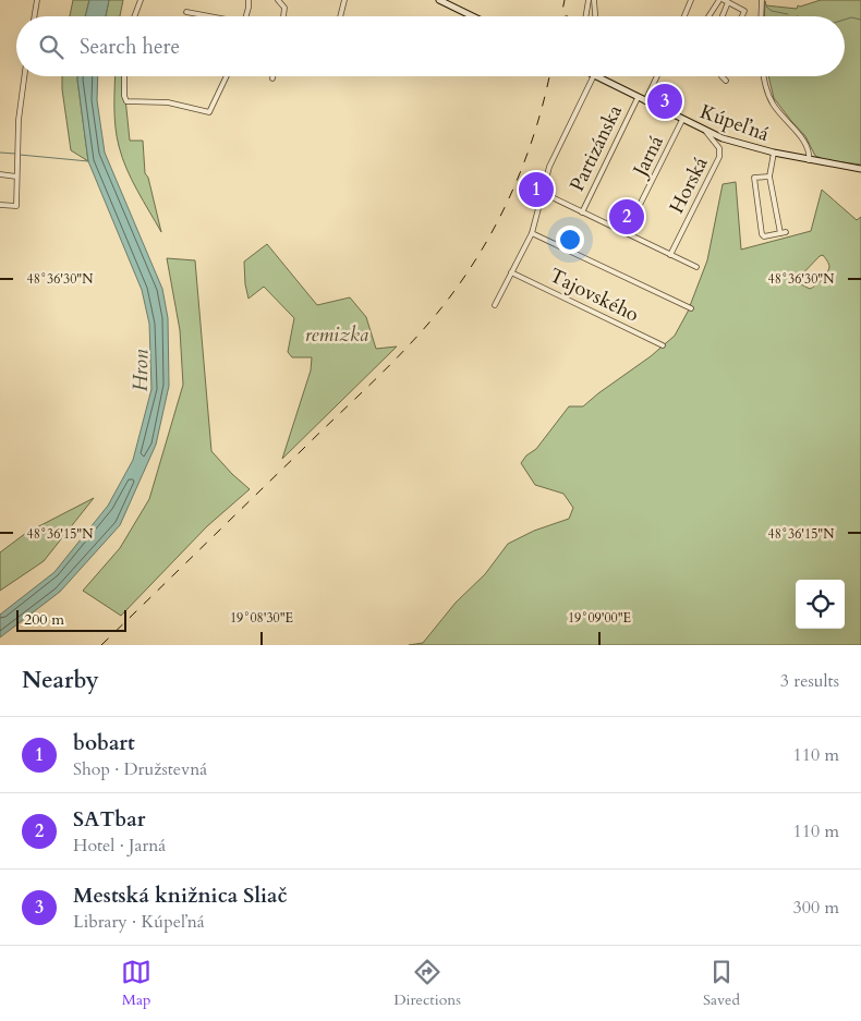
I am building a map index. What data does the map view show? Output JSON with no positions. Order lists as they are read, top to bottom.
{
  "streets": {
    "street": [
      "Kúpeľná",
      "Partizánska",
      "Jarná",
      "Horská",
      "Tajovského"
    ]
  },
  "crossings": [
    ["Kúpeľná", "Partizánska"],
    ["Kúpeľná", "Jarná"],
    ["Kúpeľná", "Horská"]
  ],
  "water": ["Hron"],
  "parks": ["remizka"],
  "scale_bar": "200 m",
  "page": {
    "search": "Search here",
    "pins": ["3", "1", "2"],
    "scale": "200 m",
    "heading": ["Nearby", "3 results"],
    "list": [
      {
        "mark": "1",
        "name": "bobart",
        "note": "Shop · Družstevná",
        "value": "110 m"
      },
      {
        "mark": "2",
        "name": "SATbar",
        "note": "Hotel · Jarná",
        "value": "110 m"
      },
      {
        "mark": "3",
        "name": "Mestská knižnica Sliač",
        "note": "Library · Kúpeľná",
        "value": "300 m"
      }
    ],
    "nav": ["Map", "Directions", "Saved"]
  },
  "coordinates": [
    "48°36'30\"N",
    "48°36'15\"N",
    "19°08'30\"E",
    "19°09'00\"E"
  ]
}
